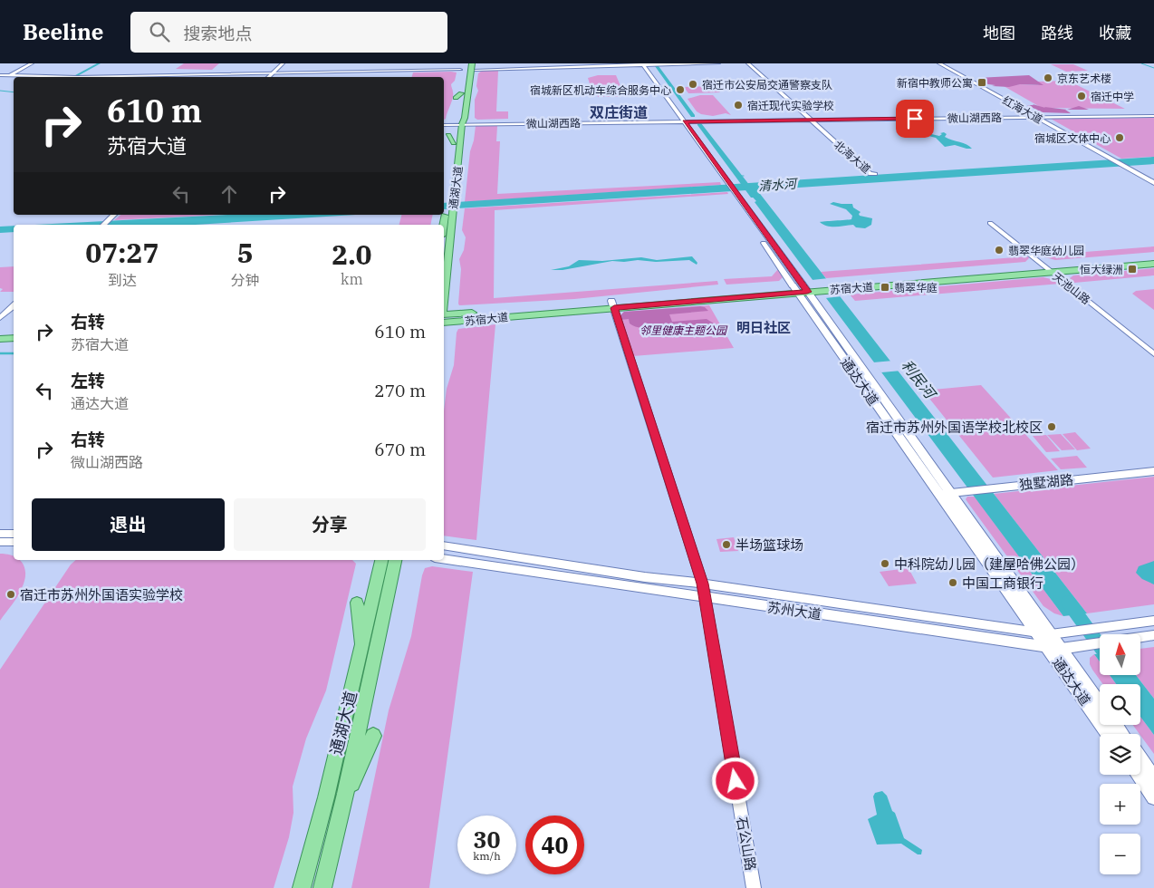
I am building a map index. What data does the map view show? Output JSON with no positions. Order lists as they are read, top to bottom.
{
  "streets": {
    "main road": [
      "红海大道",
      "通湖大道",
      "苏宿大道",
      "通达大道"
    ],
    "street": [
      "微山湖西路",
      "北海大道",
      "天池山路",
      "独墅湖路",
      "苏州大道",
      "石公山路"
    ]
  },
  "crossings": [
    ["红海大道", "微山湖西路"],
    ["微山湖西路", "北海大道"],
    ["微山湖西路", "通湖大道"],
    ["微山湖西路", "通达大道"],
    ["苏宿大道", "天池山路"],
    ["苏宿大道", "通达大道"],
    ["苏宿大道", "石公山路"],
    ["通达大道", "独墅湖路"],
    ["通达大道", "苏州大道"],
    ["苏州大道", "石公山路"]
  ],
  "districts": ["双庄街道", "明日社区"],
  "water": ["清水河", "利民河"],
  "parks": ["邻里健康主题公园"],
  "places": {
    "other": [
      "京东艺术楼",
      "宿迁市公安局交通警察支队",
      "宿城新区机动车综合服务中心",
      "宿迁中学",
      "宿迁现代实验学校",
      "宿城区文体中心",
      "翡翠华庭幼儿园",
      "宿迁市苏州外国语学校北校区",
      "半场篮球场",
      "中科院幼儿园（建屋哈佛公园）",
      "中国工商银行",
      "宿迁市苏州外国语实验学校"
    ],
    "transit": ["新宿中教师公寓", "恒大绿洲", "翡翠华庭"]
  },
  "north": "top",
  "page": {
    "header": "Beeline",
    "search": "搜索地点",
    "nav": ["地图", "路线", "收藏"],
    "turn": ["610 m", "苏宿大道"],
    "eta": [
      "07:27",
      "到达",
      "5",
      "分钟",
      "2.0",
      "km"
    ],
    "list": [
      {
        "name": "右转",
        "note": "苏宿大道",
        "value": "610 m"
      },
      {
        "name": "左转",
        "note": "通达大道",
        "value": "270 m"
      },
      {
        "name": "右转",
        "note": "微山湖西路",
        "value": "670 m"
      }
    ],
    "buttons": ["退出", "分享"],
    "map_buttons": ["+", "−"],
    "speed": "30 km/h",
    "limit": "40"
  }
}
